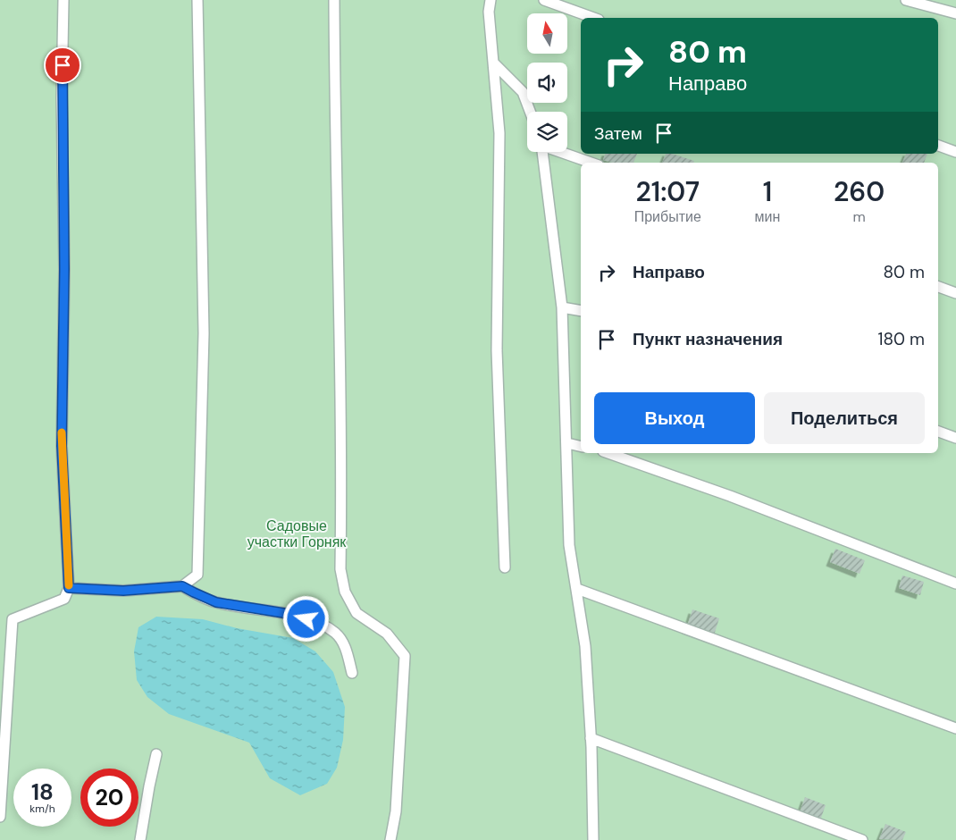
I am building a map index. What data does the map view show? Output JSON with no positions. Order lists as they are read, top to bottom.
{
  "parks": ["Садовые участки Горняк"],
  "north": "top",
  "page": {
    "turn": ["80 m", "Направо"],
    "then": "Затем",
    "eta": [
      "21:07",
      "Прибытие",
      "1",
      "мин",
      "260",
      "m"
    ],
    "list": [
      {
        "name": "Направо",
        "value": "80 m"
      },
      {
        "name": "Пункт назначения",
        "value": "180 m"
      }
    ],
    "buttons": ["Выход", "Поделиться"],
    "speed": "18 km/h",
    "limit": "20"
  }
}
